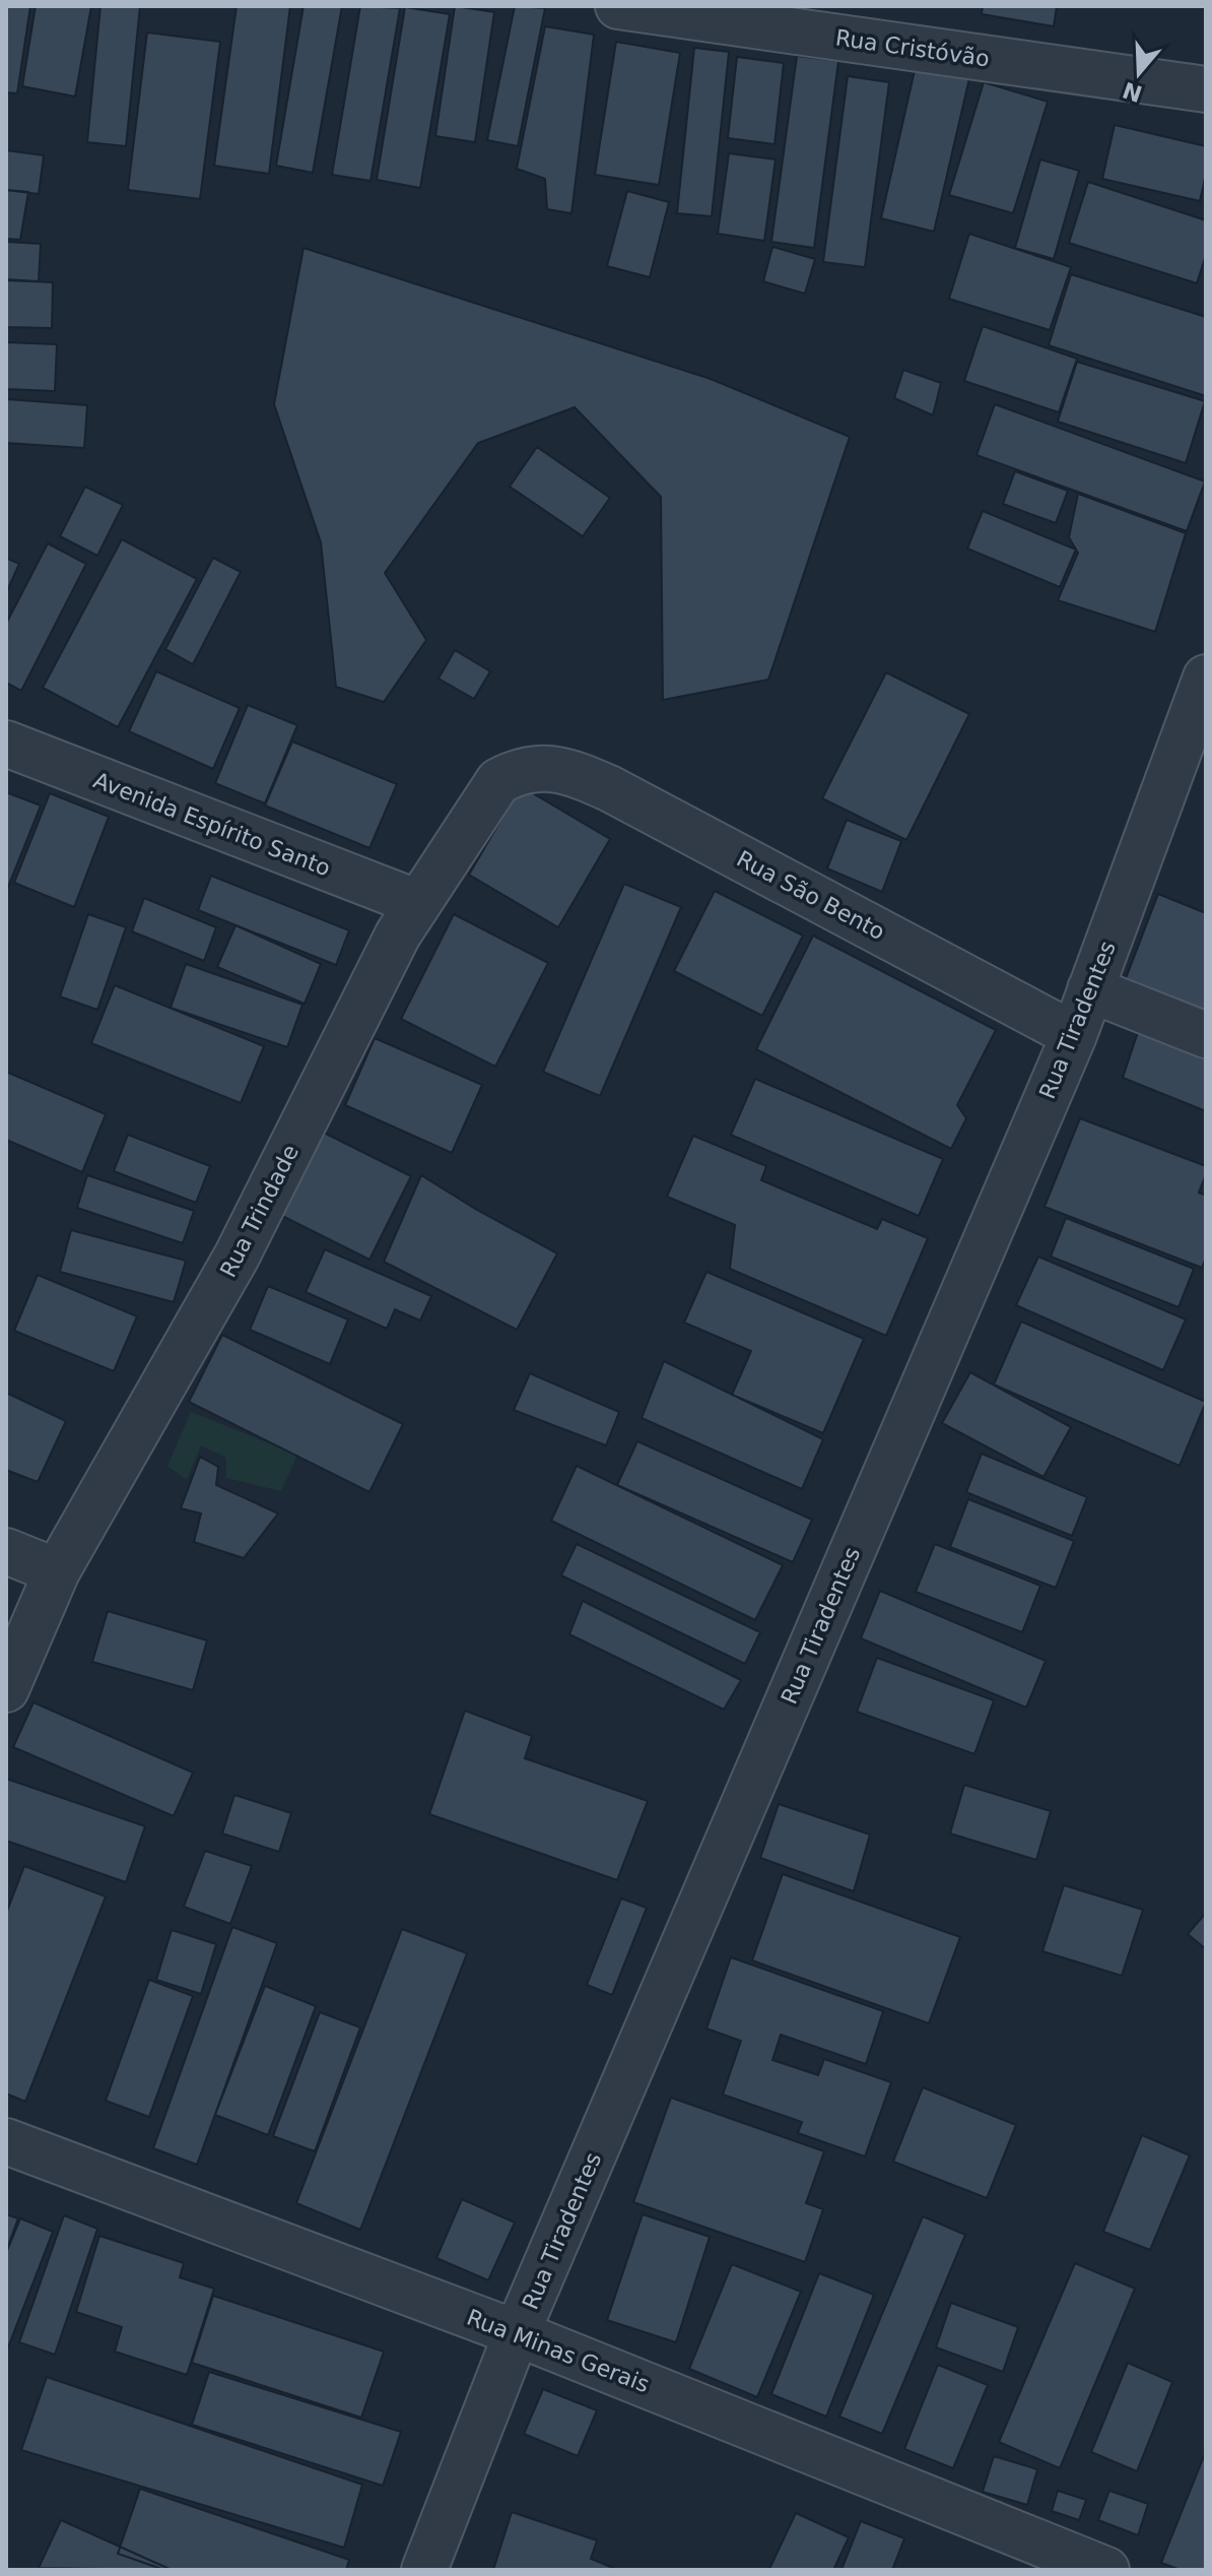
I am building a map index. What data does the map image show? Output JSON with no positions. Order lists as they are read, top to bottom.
{
  "streets": {
    "street": [
      "Rua Cristóvão",
      "Avenida Espírito Santo",
      "Rua São Bento",
      "Rua Tiradentes",
      "Rua Trindade",
      "Rua Minas Gerais"
    ]
  },
  "crossings": [
    ["Avenida Espírito Santo", "Rua Trindade"],
    ["Rua São Bento", "Rua Tiradentes"],
    ["Rua São Bento", "Rua Trindade"],
    ["Rua Tiradentes", "Rua Minas Gerais"]
  ],
  "north": "bottom"
}
